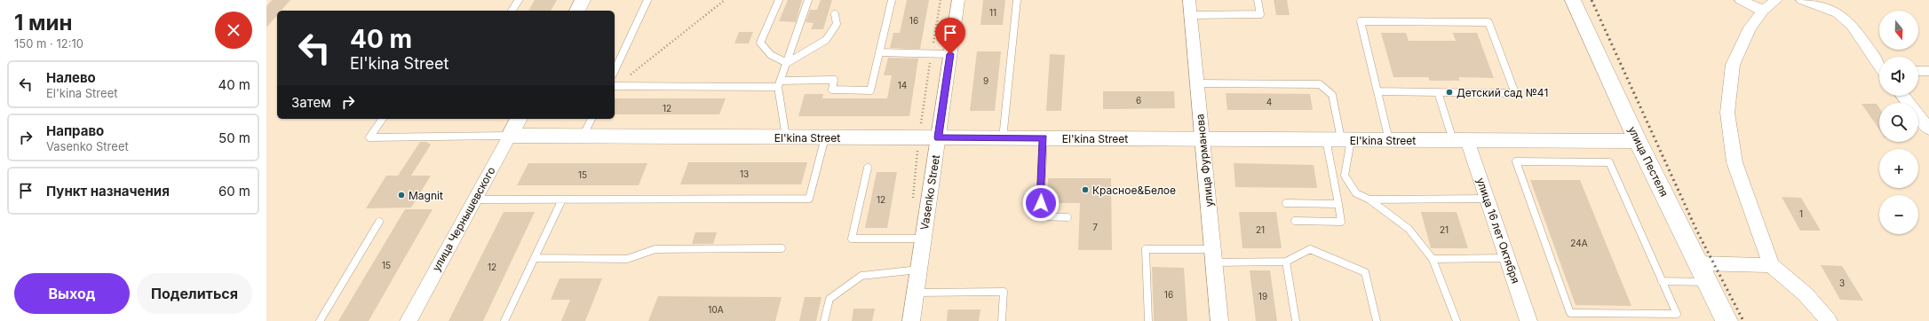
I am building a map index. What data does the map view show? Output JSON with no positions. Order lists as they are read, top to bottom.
{
  "streets": {
    "main road": ["улица Пестеля"],
    "street": [
      "El'kina Street",
      "улица Фурманова",
      "Vasenko Street",
      "улица Чернышевского",
      "улица 16 лет Октября"
    ]
  },
  "crossings": [
    ["El'kina Street", "улица Фурманова"],
    ["El'kina Street", "улица Пестеля"],
    ["El'kina Street", "Vasenko Street"],
    ["El'kina Street", "улица Чернышевского"],
    ["El'kina Street", "улица 16 лет Октября"]
  ],
  "places": ["Детский сад №41", "Красное&Белое", "Magnit"],
  "house_numbers": [
    "11",
    "16",
    "9",
    "14",
    "6",
    "4",
    "12",
    "13",
    "15",
    "12",
    "1",
    "7",
    "21",
    "21",
    "24А",
    "15",
    "12",
    "3",
    "16",
    "19",
    "10А"
  ],
  "north": "bottom",
  "page": {
    "heading": ["1 мин", "150 m · 12:10"],
    "map_buttons": ["+", "−"],
    "turn": ["40 m", "El'kina Street"],
    "list": [
      {
        "name": "Налево",
        "note": "El'kina Street",
        "value": "40 m"
      },
      {
        "name": "Направо",
        "note": "Vasenko Street",
        "value": "50 m"
      },
      {
        "name": "Пункт назначения",
        "value": "60 m"
      }
    ],
    "then": "Затем",
    "buttons": ["Выход", "Поделиться"]
  }
}
